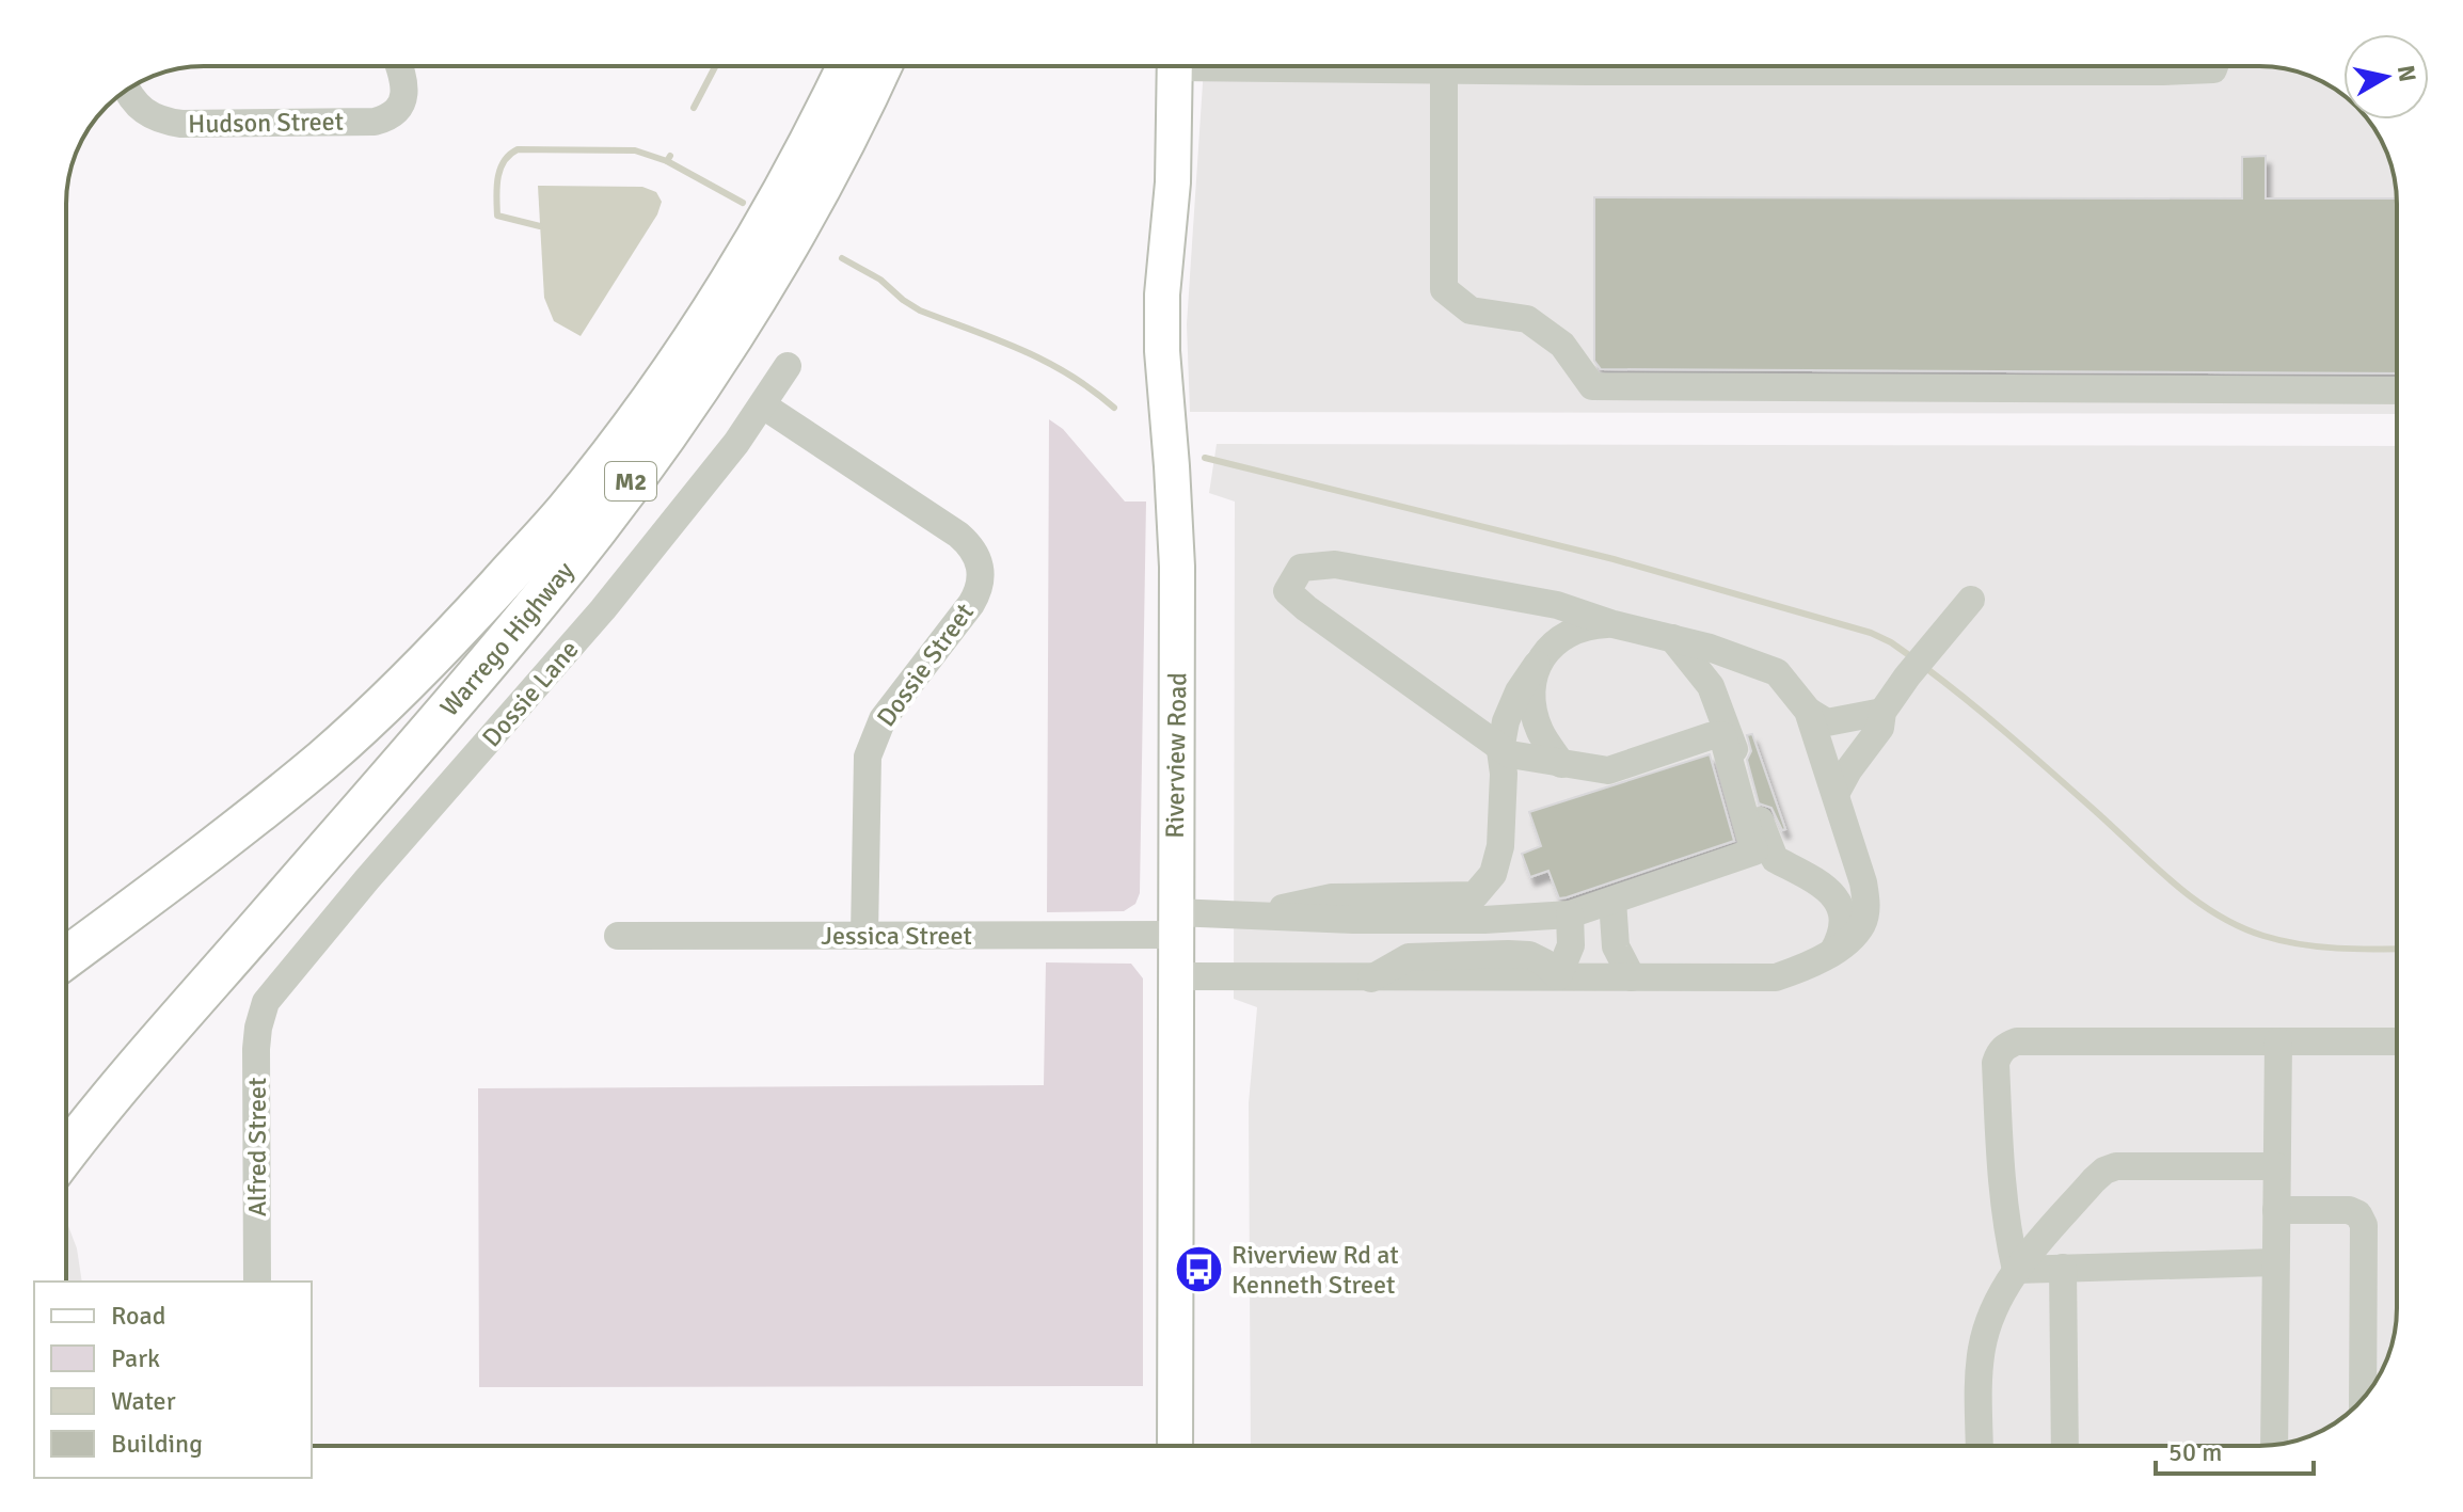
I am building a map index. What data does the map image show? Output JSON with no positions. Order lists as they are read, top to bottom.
{
  "streets": {
    "highway": ["M2", "Warrego Highway"],
    "main road": ["Riverview Road"],
    "street": [
      "Hudson Street",
      "Dossie Street",
      "Dossie Lane",
      "Jessica Street",
      "Alfred Street"
    ]
  },
  "crossings": [
    ["Dossie Street", "Dossie Lane"],
    ["Dossie Street", "Jessica Street"],
    ["Dossie Lane", "Alfred Street"],
    ["Riverview Road", "Jessica Street"]
  ],
  "places": {
    "bus stop": ["Riverview Rd at Kenneth Street"]
  },
  "legend": [
    "Road",
    "Park",
    "Water",
    "Building"
  ],
  "scale_bar": "50 m",
  "north": "right"
}
